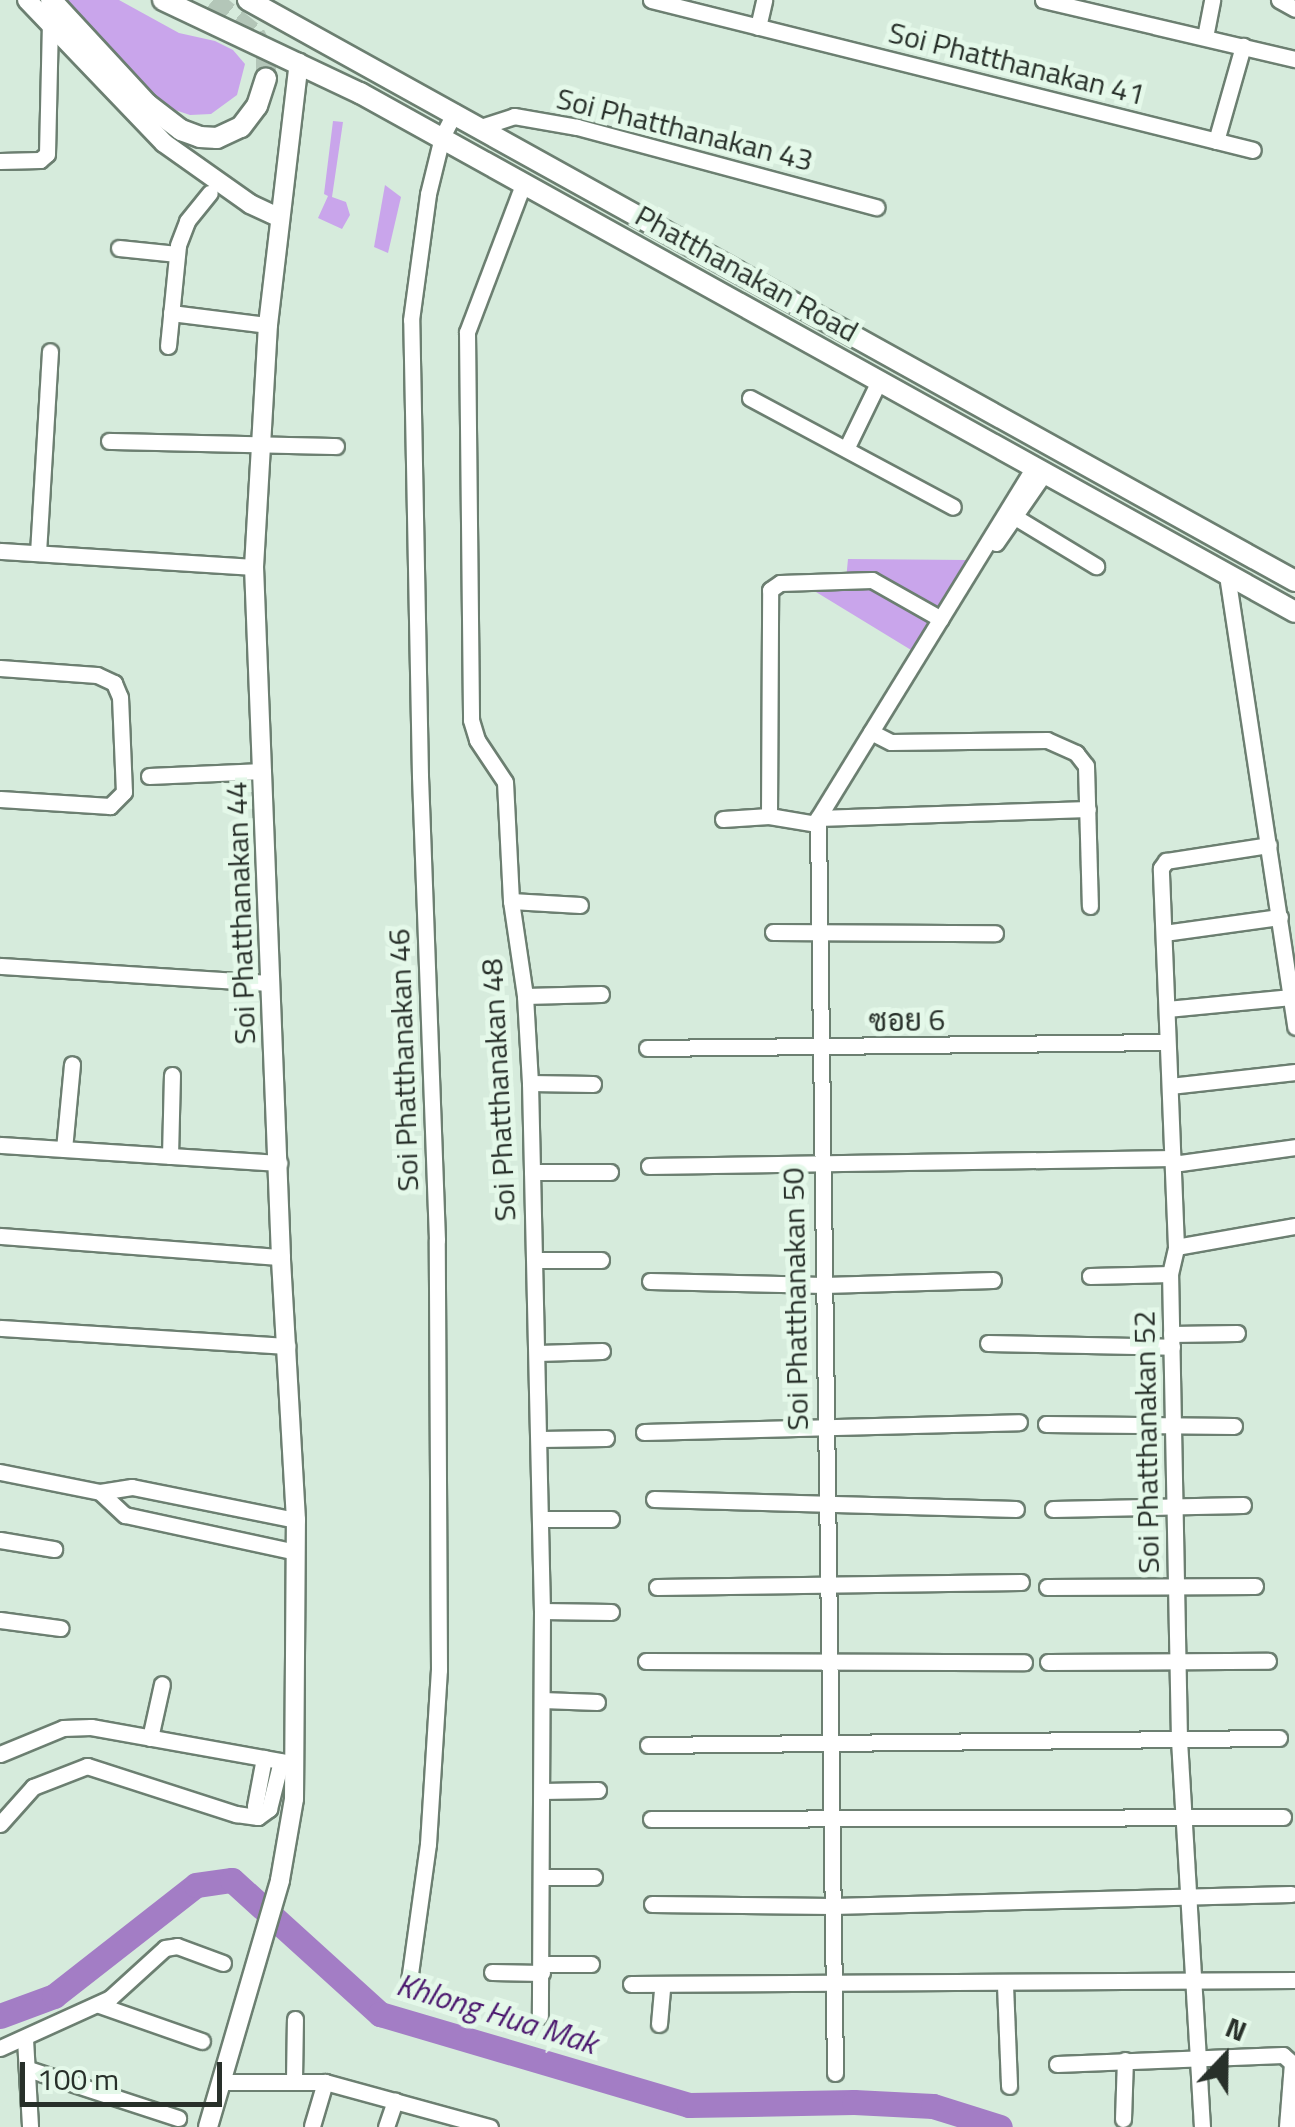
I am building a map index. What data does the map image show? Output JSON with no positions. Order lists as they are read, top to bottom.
{
  "streets": {
    "main road": ["Phatthanakan Road"],
    "street": [
      "Soi Phatthanakan 41",
      "Soi Phatthanakan 43",
      "Soi Phatthanakan 44",
      "ซอย 6",
      "Soi Phatthanakan 46",
      "Soi Phatthanakan 48",
      "Soi Phatthanakan 50",
      "Soi Phatthanakan 52"
    ]
  },
  "crossings": [
    ["Soi Phatthanakan 43", "Phatthanakan Road"],
    ["Phatthanakan Road", "Soi Phatthanakan 44"],
    ["Phatthanakan Road", "Soi Phatthanakan 46"],
    ["Phatthanakan Road", "Soi Phatthanakan 48"],
    ["ซอย 6", "Soi Phatthanakan 50"],
    ["ซอย 6", "Soi Phatthanakan 52"]
  ],
  "water": ["Khlong Hua Mak"],
  "scale_bar": "100 m",
  "north": "top"
}
